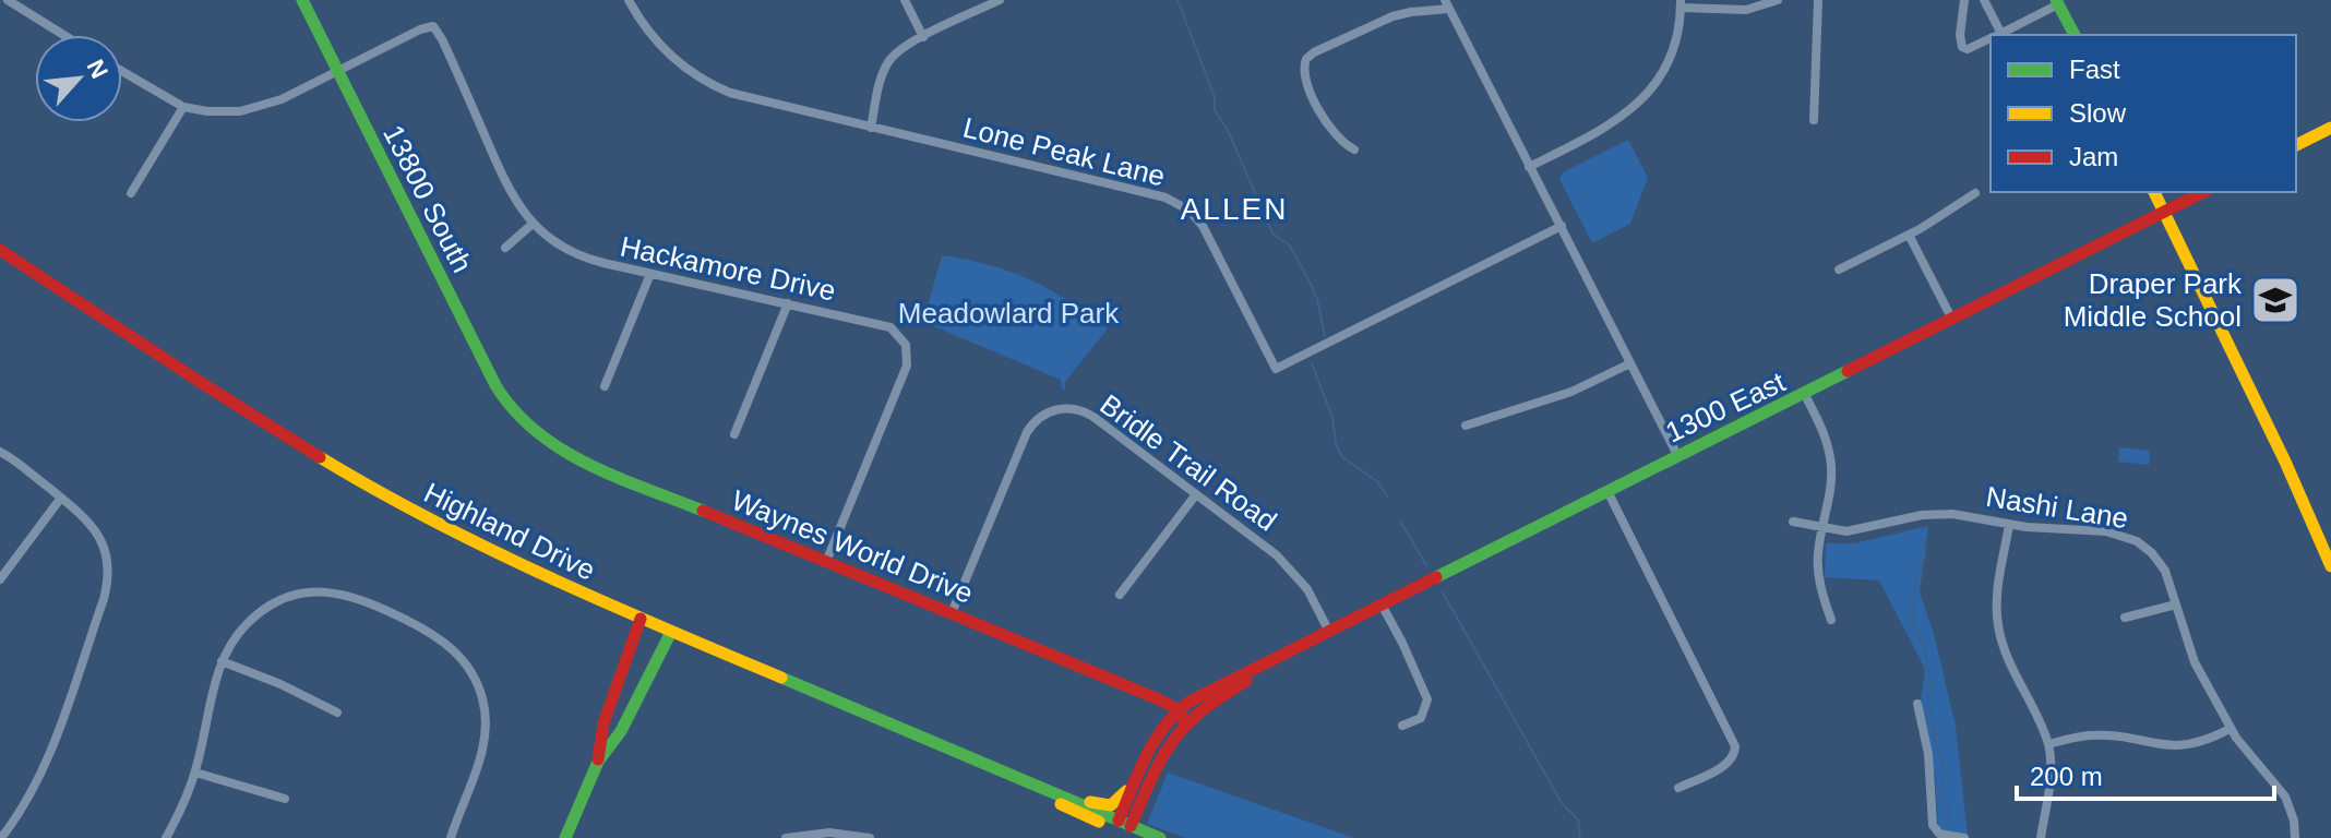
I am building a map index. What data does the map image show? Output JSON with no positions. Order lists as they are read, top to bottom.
{
  "streets": {
    "main road": [
      "13800 South",
      "1300 East",
      "Highland Drive",
      "Waynes World Drive"
    ],
    "street": [
      "Lone Peak Lane",
      "Hackamore Drive",
      "Bridle Trail Road",
      "Nashi Lane"
    ]
  },
  "crossings": [
    ["13800 South", "Hackamore Drive"],
    ["13800 South", "Waynes World Drive"],
    ["Hackamore Drive", "Waynes World Drive"],
    ["1300 East", "Bridle Trail Road"],
    ["1300 East", "Highland Drive"],
    ["1300 East", "Waynes World Drive"],
    ["Bridle Trail Road", "Waynes World Drive"]
  ],
  "districts": ["ALLEN"],
  "parks": ["Meadowlard Park"],
  "places": {
    "school or university": ["Draper Park Middle School"]
  },
  "legend": ["Fast", "Slow", "Jam"],
  "scale_bar": "200 m",
  "north": "top right"
}
